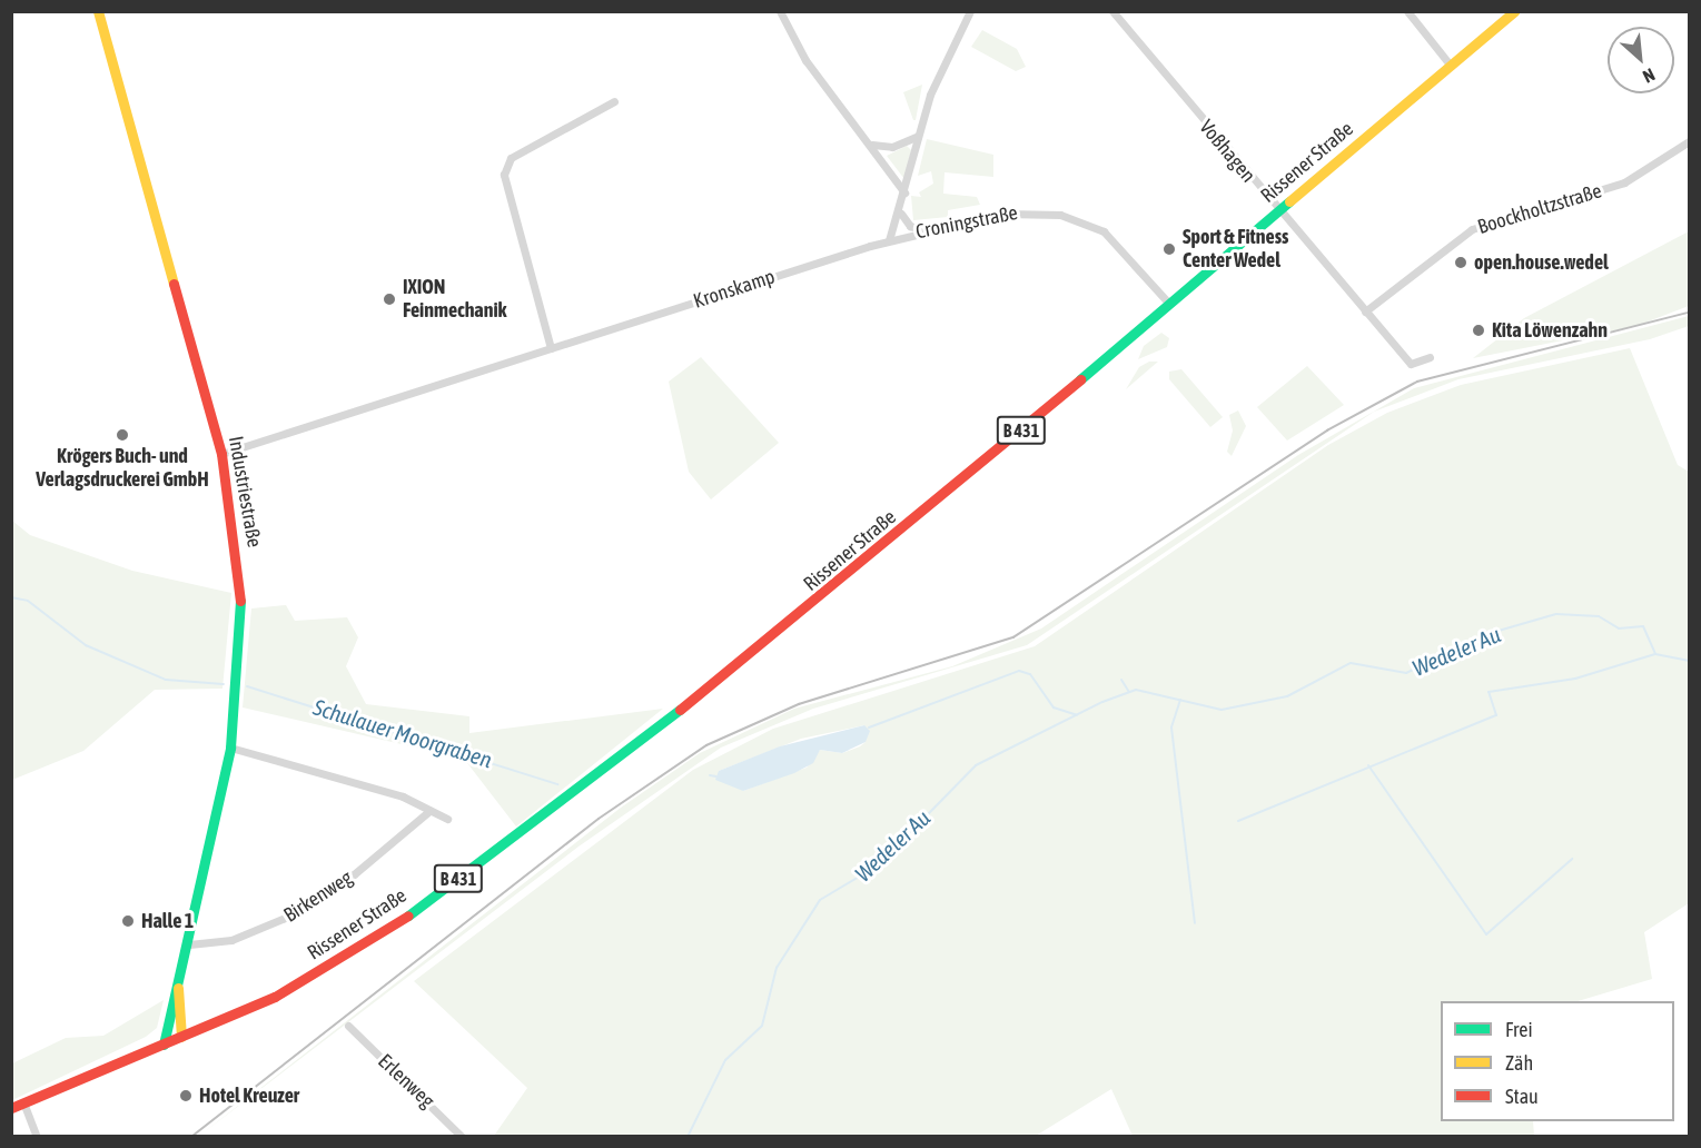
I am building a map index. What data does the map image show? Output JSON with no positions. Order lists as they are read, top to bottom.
{
  "streets": {
    "main road": ["Rissener Straße", "B 431", "Industriestraße"],
    "street": [
      "Voßhagen",
      "Boockholtzstraße",
      "Croningstraße",
      "Kronskamp",
      "Birkenweg",
      "Erlenweg"
    ]
  },
  "crossings": [
    ["Voßhagen", "Rissener Straße"],
    ["Voßhagen", "Boockholtzstraße"],
    ["Rissener Straße", "Croningstraße"],
    ["Rissener Straße", "B 431"],
    ["Rissener Straße", "Industriestraße"],
    ["Croningstraße", "Kronskamp"],
    ["Kronskamp", "Industriestraße"],
    ["B 431", "Industriestraße"],
    ["Industriestraße", "Birkenweg"]
  ],
  "water": ["Wedeler Au", "Schulauer Moorgraben"],
  "places": [
    "Sport & Fitness Center Wedel",
    "open.house.wedel",
    "IXION Feinmechanik",
    "Kita Löwenzahn",
    "Krögers Buch- und Verlagsdruckerei GmbH",
    "Halle 1",
    "Hotel Kreuzer"
  ],
  "legend": ["Frei", "Zäh", "Stau"],
  "north": "bottom right"
}
